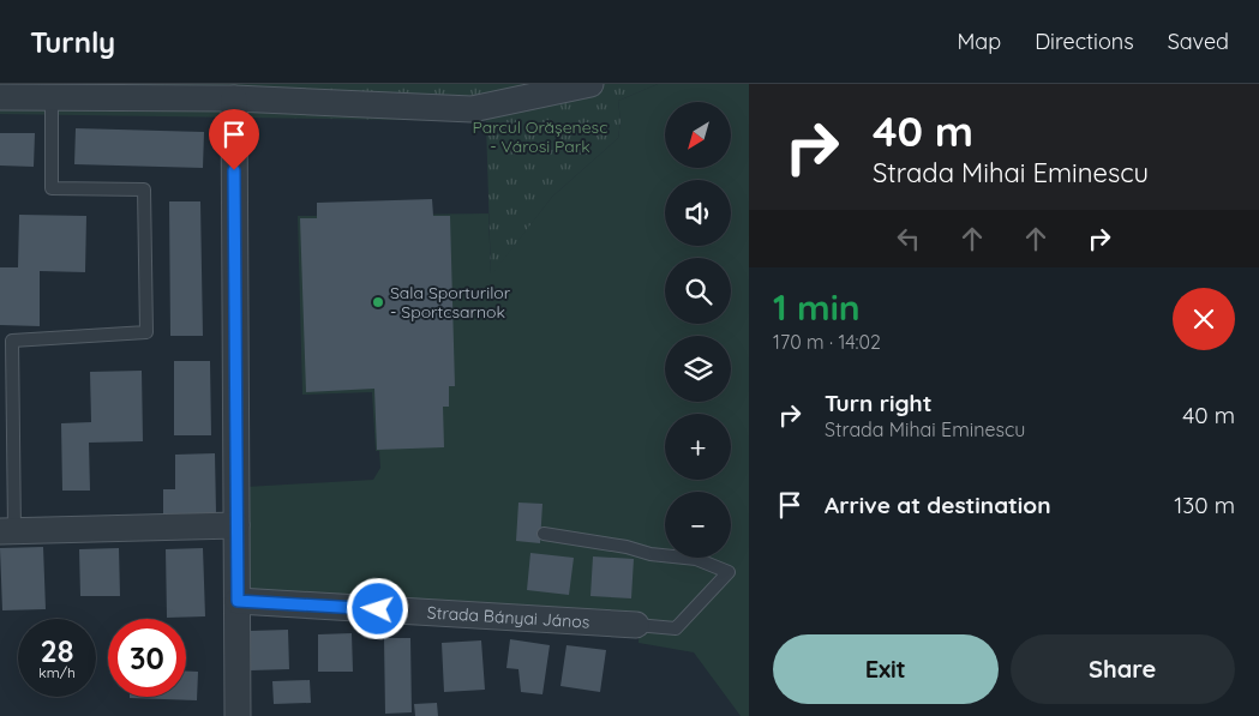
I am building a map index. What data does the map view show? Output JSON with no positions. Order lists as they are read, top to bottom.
{
  "streets": {
    "street": ["Strada Bányai János"]
  },
  "parks": ["Parcul Orășenesc - Városi Park"],
  "places": ["Sala Sporturilor - Sportcsarnok"],
  "north": "bottom left",
  "page": {
    "header": "Turnly",
    "nav": ["Map", "Directions", "Saved"],
    "turn": ["40 m", "Strada Mihai Eminescu"],
    "map_buttons": ["+", "−"],
    "heading": ["1 min", "170 m · 14:02"],
    "list": [
      {
        "name": "Turn right",
        "note": "Strada Mihai Eminescu",
        "value": "40 m"
      },
      {
        "name": "Arrive at destination",
        "value": "130 m"
      }
    ],
    "speed": "28 km/h",
    "limit": "30",
    "buttons": ["Exit", "Share"]
  }
}
